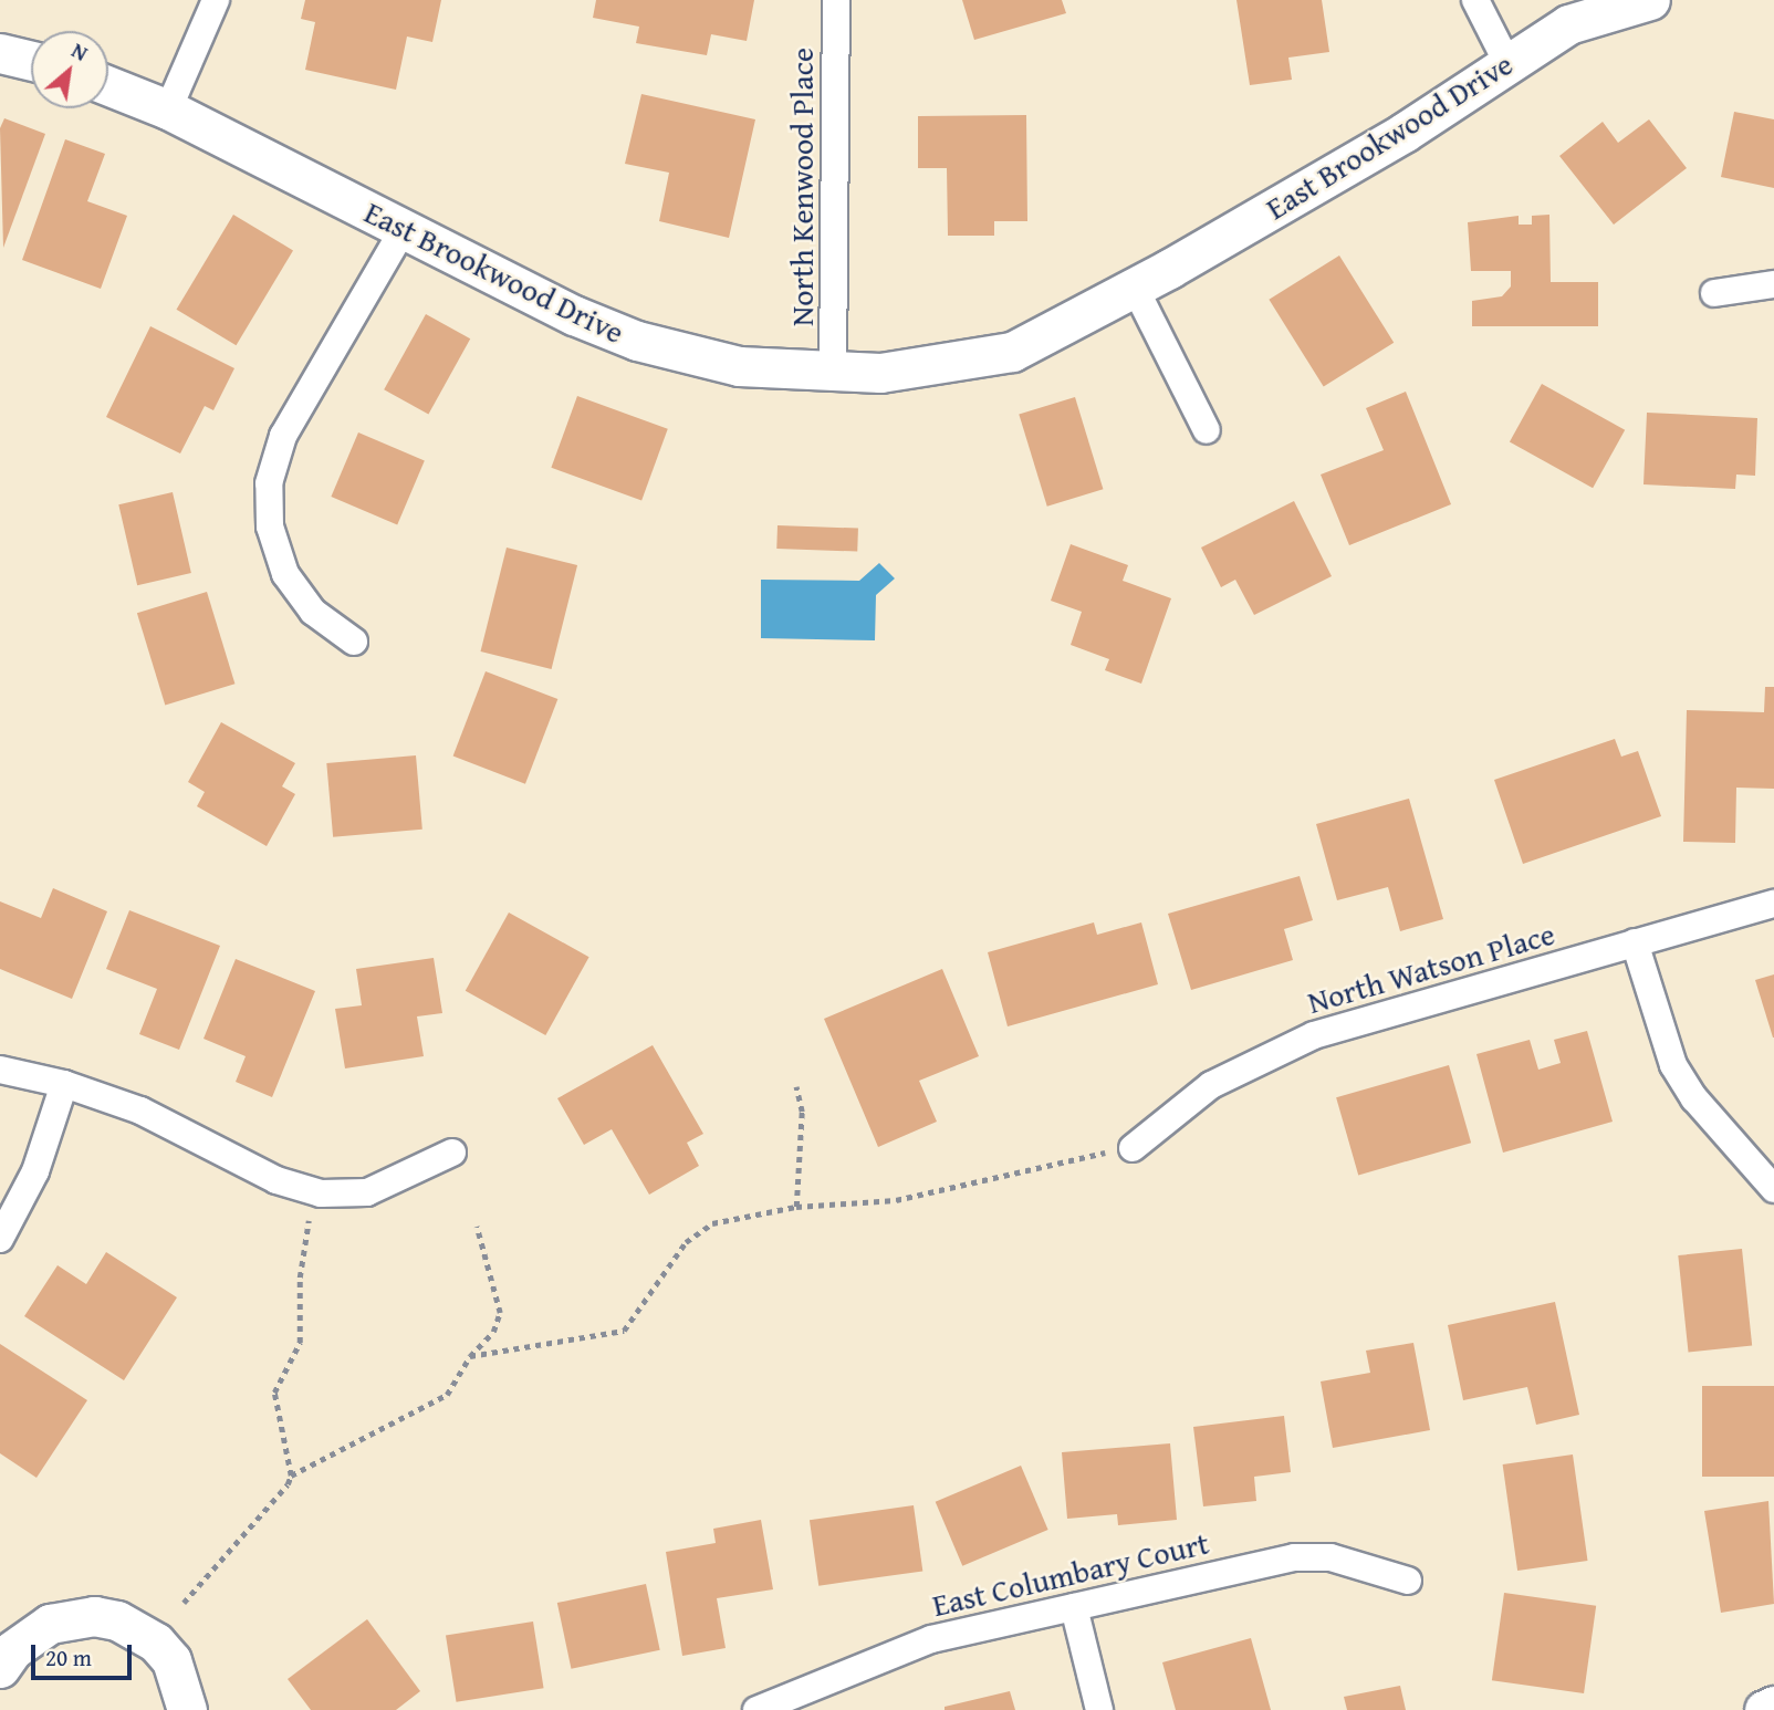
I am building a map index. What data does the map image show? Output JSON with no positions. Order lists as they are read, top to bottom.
{
  "streets": {
    "street": [
      "East Brookwood Drive",
      "North Kenwood Place",
      "North Watson Place",
      "East Columbary Court"
    ]
  },
  "crossings": [
    ["East Brookwood Drive", "North Kenwood Place"]
  ],
  "scale_bar": "20 m",
  "north": "top right"
}
